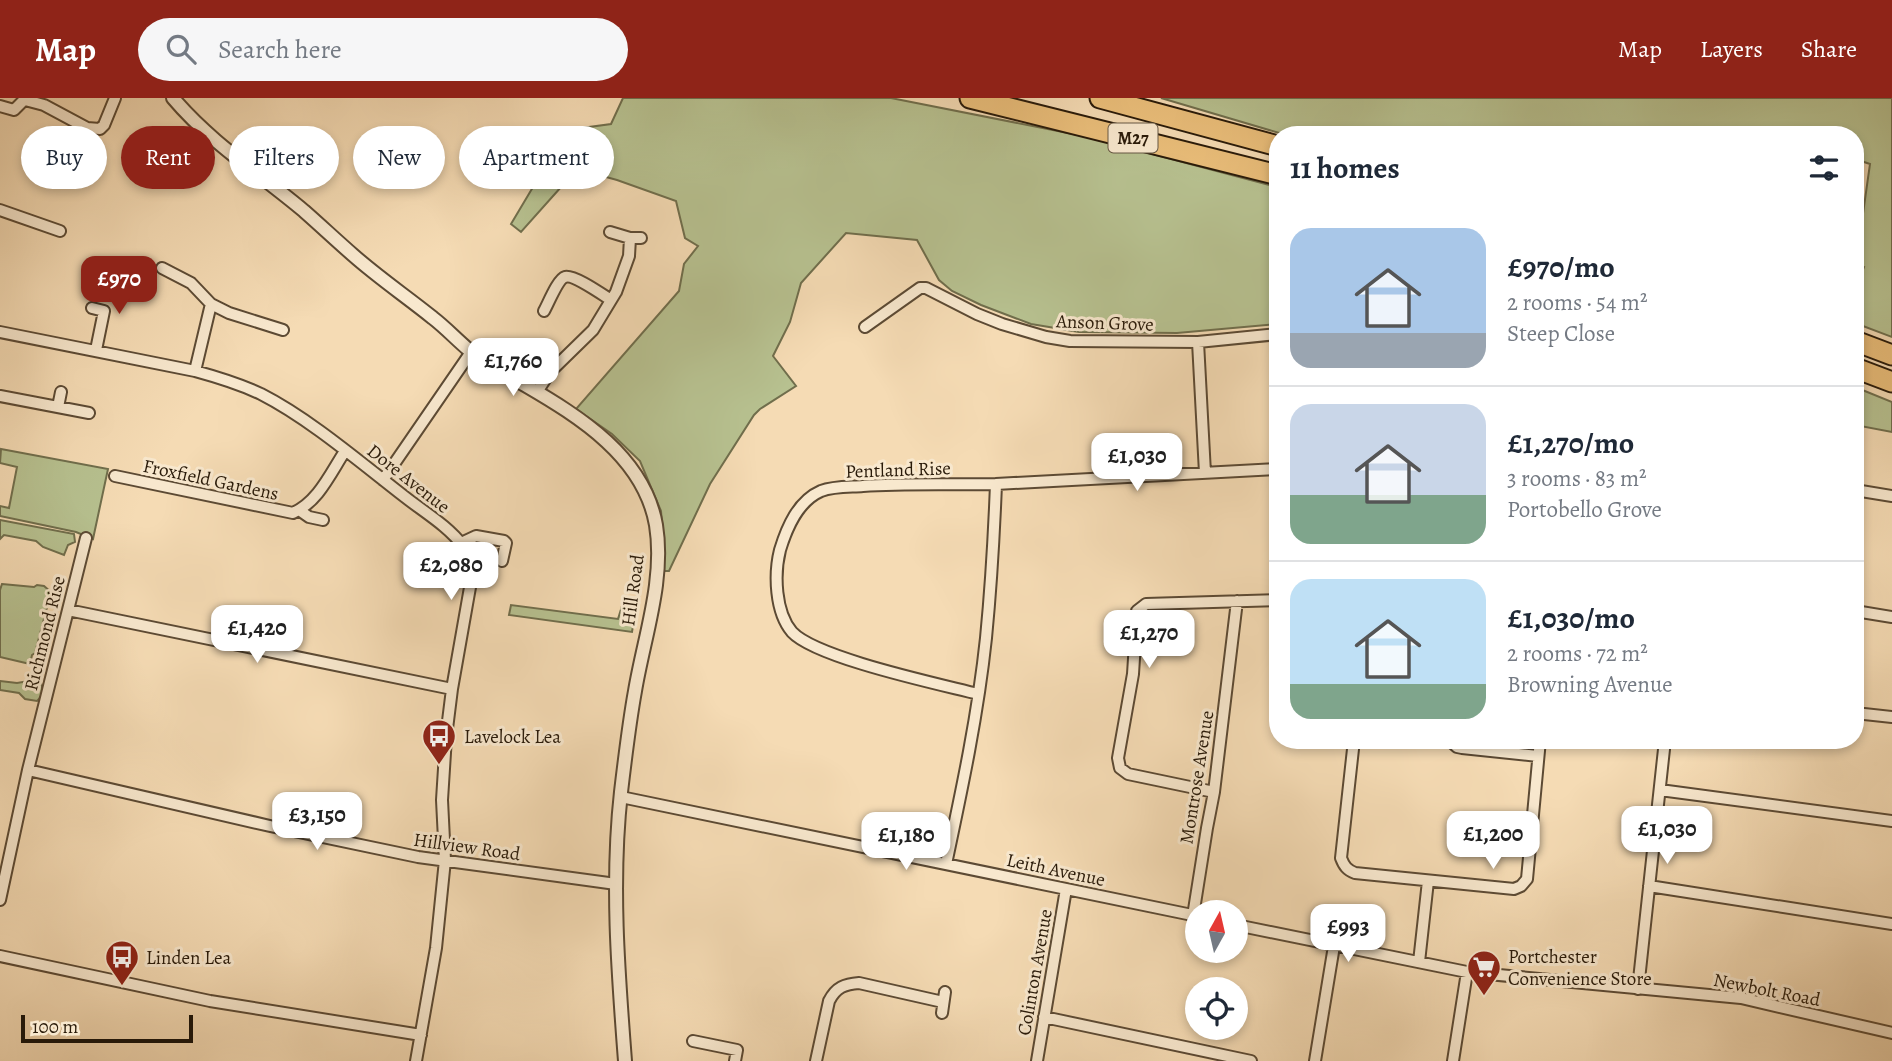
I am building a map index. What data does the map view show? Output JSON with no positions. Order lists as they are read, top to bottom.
{
  "streets": {
    "highway": ["M27"],
    "street": [
      "Anson Grove",
      "Pentland Rise",
      "Dore Avenue",
      "Froxfield Gardens",
      "Hill Road",
      "Richmond Rise",
      "Montrose Avenue",
      "Hillview Road",
      "Leith Avenue",
      "Colinton Avenue",
      "Newbolt Road"
    ]
  },
  "crossings": [
    ["Dore Avenue", "Froxfield Gardens"],
    ["Dore Avenue", "Hillview Road"],
    ["Hill Road", "Hillview Road"],
    ["Hill Road", "Leith Avenue"],
    ["Richmond Rise", "Hillview Road"],
    ["Leith Avenue", "Colinton Avenue"]
  ],
  "places": {
    "bus stop": ["Lavelock Lea", "Linden Lea"],
    "supermarket": ["Portchester Convenience Store"]
  },
  "scale_bar": "100 m",
  "north": "top",
  "page": {
    "header": "Map",
    "search": "Search here",
    "nav": ["Map", "Layers", "Share"],
    "chip": [
      "Buy",
      "Rent",
      "Filters",
      "New",
      "Apartment"
    ],
    "heading": "11 homes",
    "list": [
      {
        "name": "£970/mo",
        "note": "2 rooms · 54 m² · Steep Close"
      },
      {
        "name": "£1,270/mo",
        "note": "3 rooms · 83 m² · Portobello Grove"
      },
      {
        "name": "£1,030/mo",
        "note": "2 rooms · 72 m² · Browning Avenue"
      }
    ],
    "price": [
      "£970",
      "£1,760",
      "£1,030",
      "£2,080",
      "£1,420",
      "£1,270",
      "£3,150",
      "£1,030",
      "£1,200",
      "£1,180",
      "£993"
    ],
    "scale": "100 m"
  }
}
